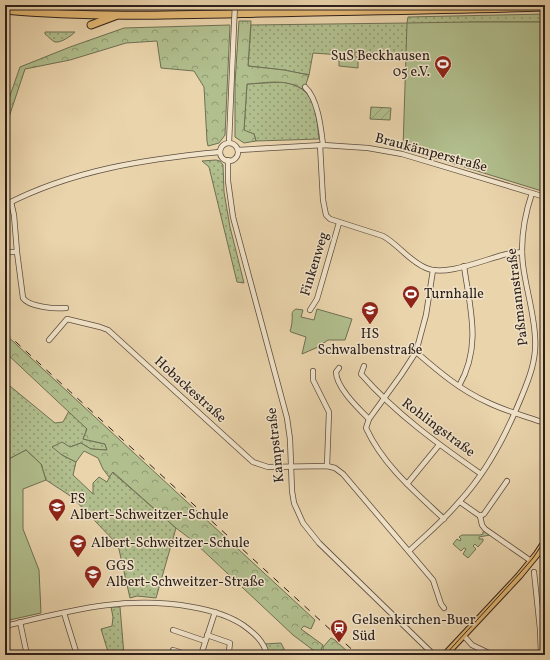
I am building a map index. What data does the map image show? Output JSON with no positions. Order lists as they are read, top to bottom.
{
  "streets": {
    "street": [
      "Braukämperstraße",
      "Finkenweg",
      "Paßmannstraße",
      "Hobackestraße",
      "Rohlingstraße",
      "Kampstraße"
    ]
  },
  "crossings": [
    ["Braukämperstraße", "Paßmannstraße"],
    ["Braukämperstraße", "Kampstraße"],
    ["Paßmannstraße", "Rohlingstraße"],
    ["Hobackestraße", "Kampstraße"]
  ],
  "places": {
    "sports": ["SuS Beckhausen 05 e.V.", "Turnhalle"],
    "school or university": [
      "HS Schwalbenstraße",
      "FS Albert-Schweitzer-Schule",
      "Albert-Schweitzer-Schule",
      "GGS Albert-Schweitzer-Straße"
    ],
    "station": ["Gelsenkirchen-Buer Süd"]
  }
}
